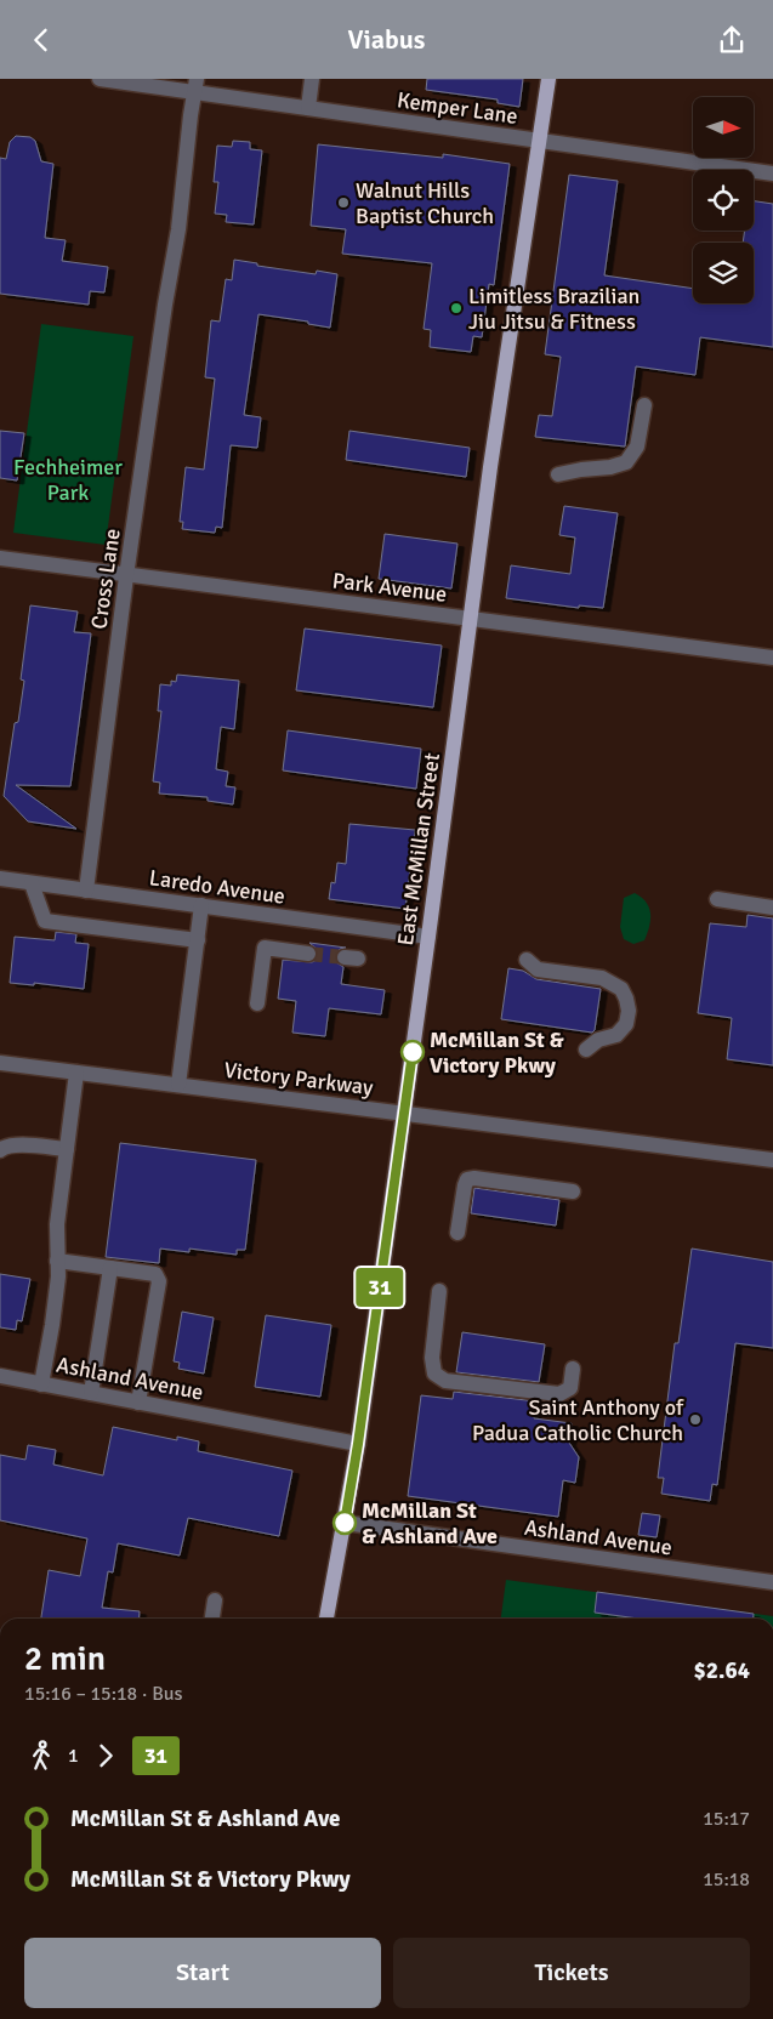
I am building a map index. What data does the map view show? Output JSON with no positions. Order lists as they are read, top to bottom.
{
  "streets": {
    "main road": ["East McMillan Street"],
    "street": [
      "Kemper Lane",
      "Cross Lane",
      "Park Avenue",
      "Laredo Avenue",
      "Victory Parkway",
      "Ashland Avenue"
    ]
  },
  "crossings": [
    ["Kemper Lane", "Cross Lane"],
    ["Kemper Lane", "East McMillan Street"],
    ["Cross Lane", "Park Avenue"],
    ["Cross Lane", "Laredo Avenue"],
    ["Park Avenue", "East McMillan Street"],
    ["East McMillan Street", "Laredo Avenue"],
    ["East McMillan Street", "Victory Parkway"],
    ["East McMillan Street", "Ashland Avenue"]
  ],
  "parks": ["Fechheimer Park"],
  "places": [
    "Walnut Hills Baptist Church",
    "Limitless Brazilian Jiu Jitsu & Fitness",
    "McMillan St & Victory Pkwy",
    "Saint Anthony of Padua Catholic Church",
    "McMillan St & Ashland Ave"
  ],
  "lines": ["bus line 31"],
  "north": "right",
  "page": {
    "header": "Viabus",
    "on_map": "31",
    "heading": ["2 min", "15:16 – 15:18 · Bus", "$2.64"],
    "legs": ["1", "31"],
    "list": [
      {
        "name": "McMillan St & Ashland Ave",
        "value": "15:17"
      },
      {
        "name": "McMillan St & Victory Pkwy",
        "value": "15:18"
      }
    ],
    "buttons": ["Start", "Tickets"]
  }
}
